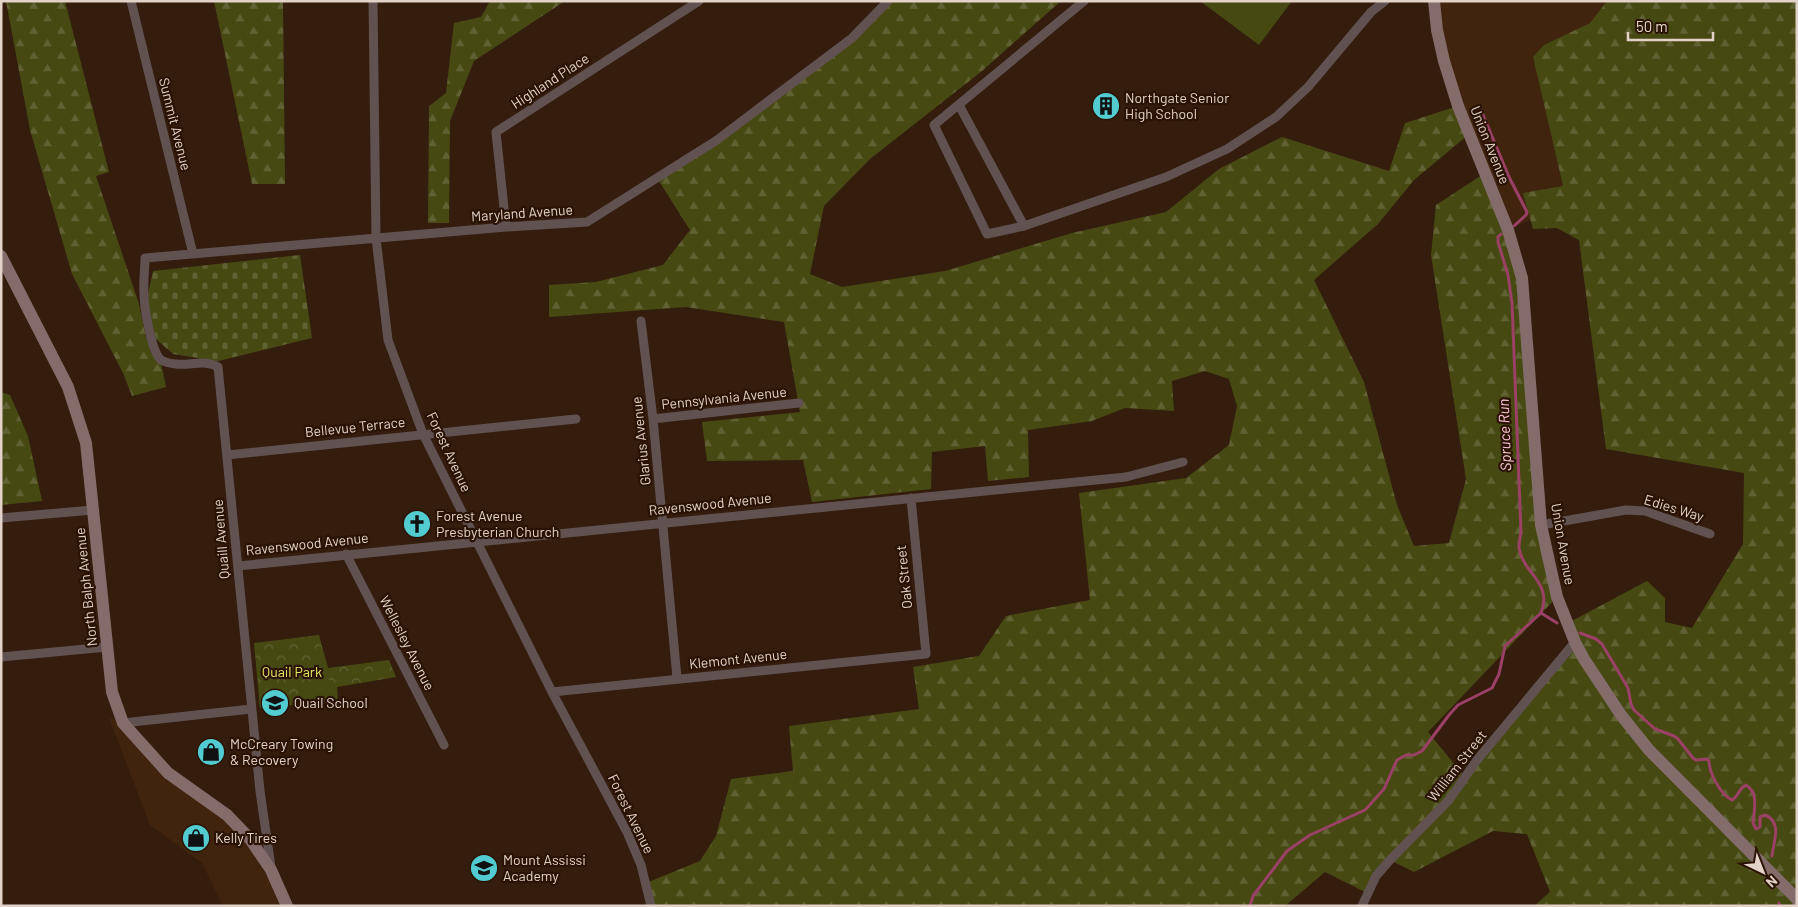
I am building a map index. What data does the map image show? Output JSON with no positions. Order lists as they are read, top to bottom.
{
  "streets": {
    "street": [
      "Highland Place",
      "Summit Avenue",
      "Union Avenue",
      "Maryland Avenue",
      "Pennsylvania Avenue",
      "Bellevue Terrace",
      "Glarius Avenue",
      "Forest Avenue",
      "Ravenswood Avenue",
      "Edies Way",
      "Quaill Avenue",
      "Oak Street",
      "North Balph Avenue",
      "Wellesley Avenue",
      "Klemont Avenue",
      "William Street"
    ]
  },
  "crossings": [
    ["Highland Place", "Maryland Avenue"],
    ["Summit Avenue", "Maryland Avenue"],
    ["Union Avenue", "Edies Way"],
    ["Union Avenue", "William Street"],
    ["Maryland Avenue", "Forest Avenue"],
    ["Maryland Avenue", "Quaill Avenue"],
    ["Pennsylvania Avenue", "Glarius Avenue"],
    ["Bellevue Terrace", "Forest Avenue"],
    ["Bellevue Terrace", "Quaill Avenue"],
    ["Glarius Avenue", "Ravenswood Avenue"],
    ["Glarius Avenue", "Klemont Avenue"],
    ["Forest Avenue", "Ravenswood Avenue"],
    ["Forest Avenue", "Klemont Avenue"],
    ["Ravenswood Avenue", "Quaill Avenue"],
    ["Ravenswood Avenue", "Oak Street"],
    ["Ravenswood Avenue", "Wellesley Avenue"],
    ["Quaill Avenue", "North Balph Avenue"],
    ["Oak Street", "Klemont Avenue"]
  ],
  "water": ["Spruce Run"],
  "parks": ["Quail Park"],
  "places": {
    "building": ["Northgate Senior High School"],
    "church": ["Forest Avenue Presbyterian Church"],
    "school or university": ["Quail School", "Mount Assissi Academy"],
    "shop": ["McCreary Towing & Recovery", "Kelly Tires"]
  },
  "scale_bar": "50 m",
  "north": "bottom right"
}
